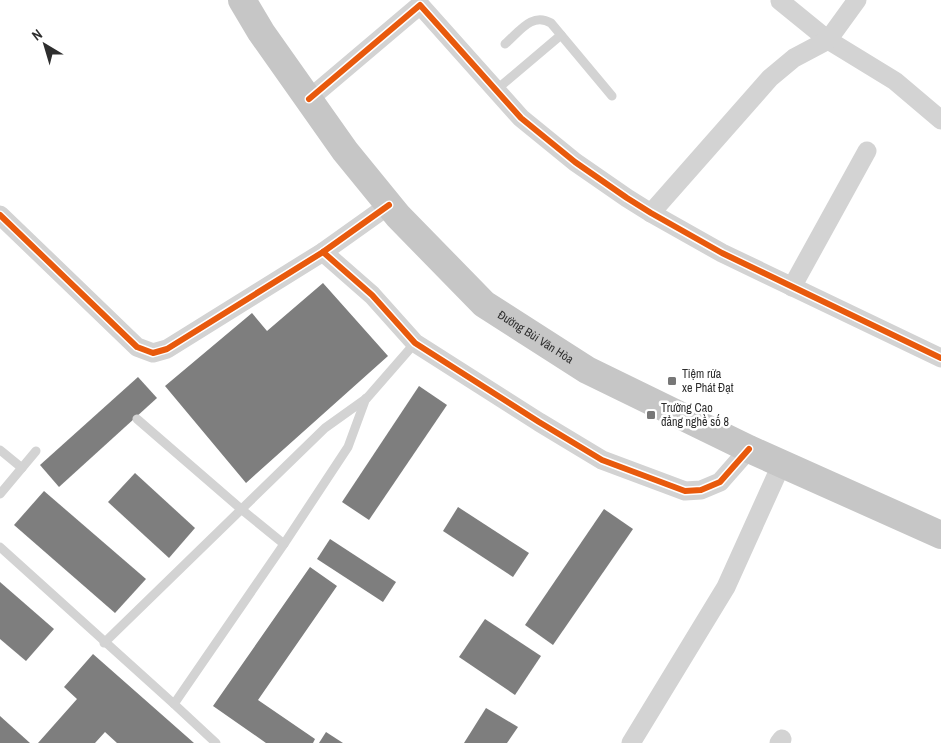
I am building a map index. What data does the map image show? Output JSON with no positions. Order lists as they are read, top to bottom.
{
  "streets": {
    "main road": ["Đường Bùi Văn Hòa"]
  },
  "places": {
    "transit": ["Tiệm rửa xe Phát Đạt", "Trường Cao đẳng nghề số 8"]
  },
  "north": "top left"
}
